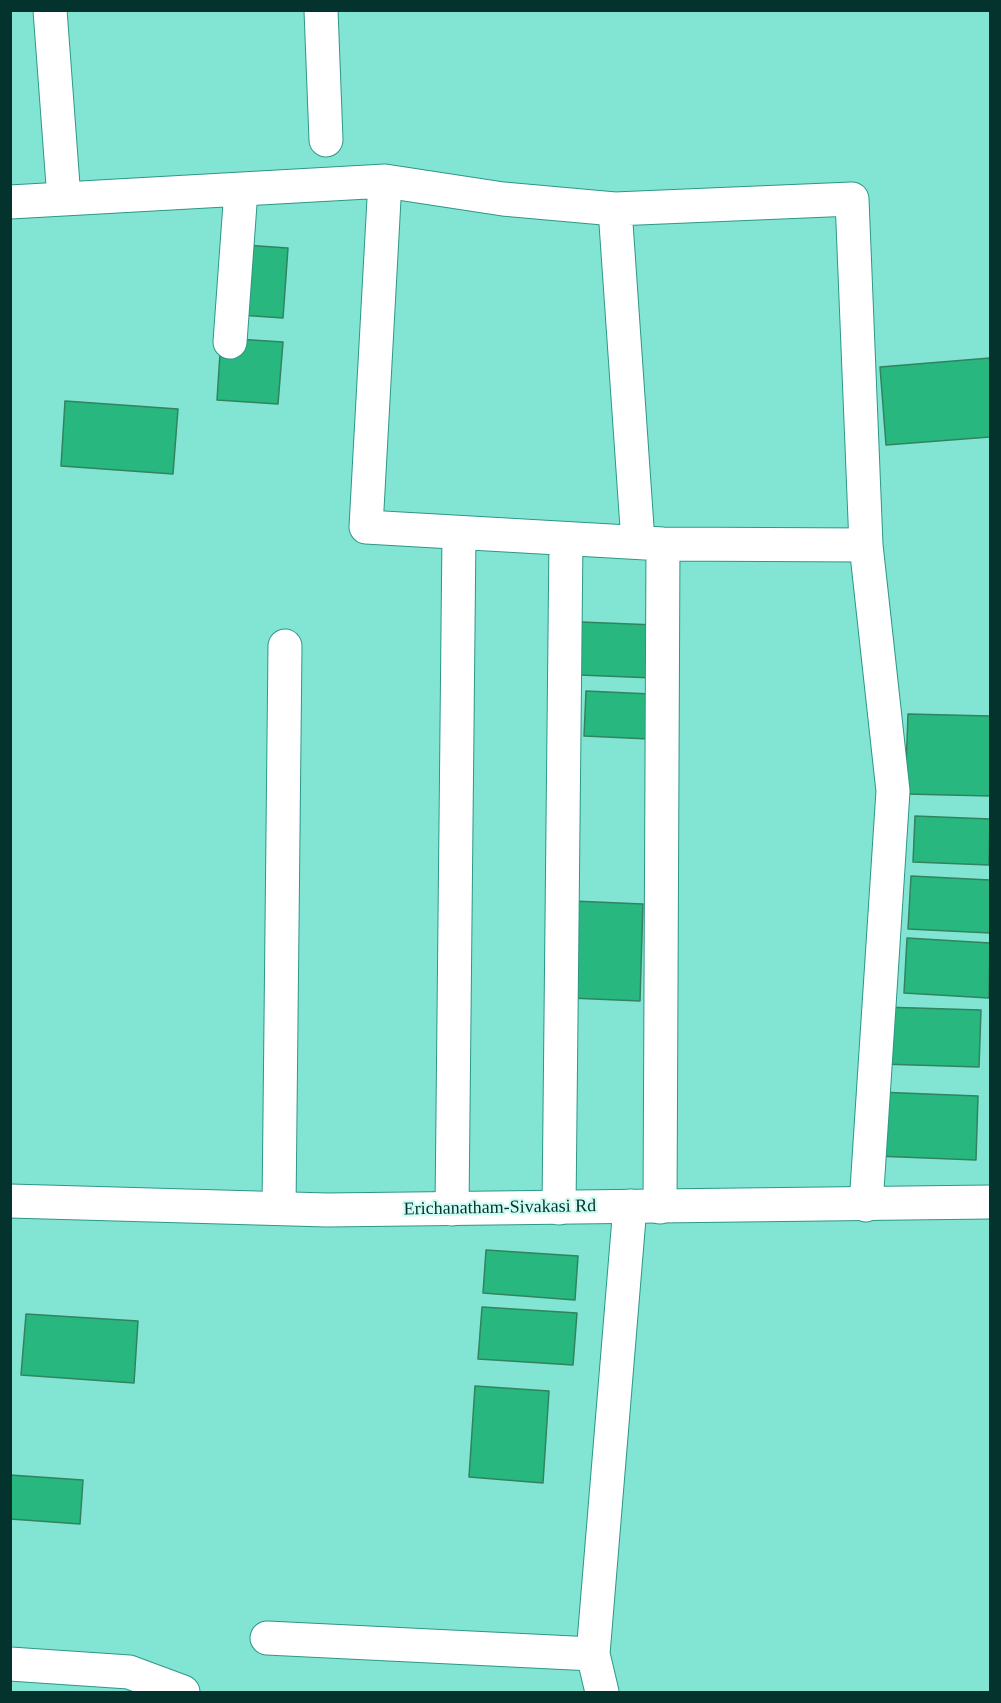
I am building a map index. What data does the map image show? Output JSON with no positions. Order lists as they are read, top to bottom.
{
  "streets": {
    "street": ["Erichanatham-Sivakasi Rd"]
  }
}
